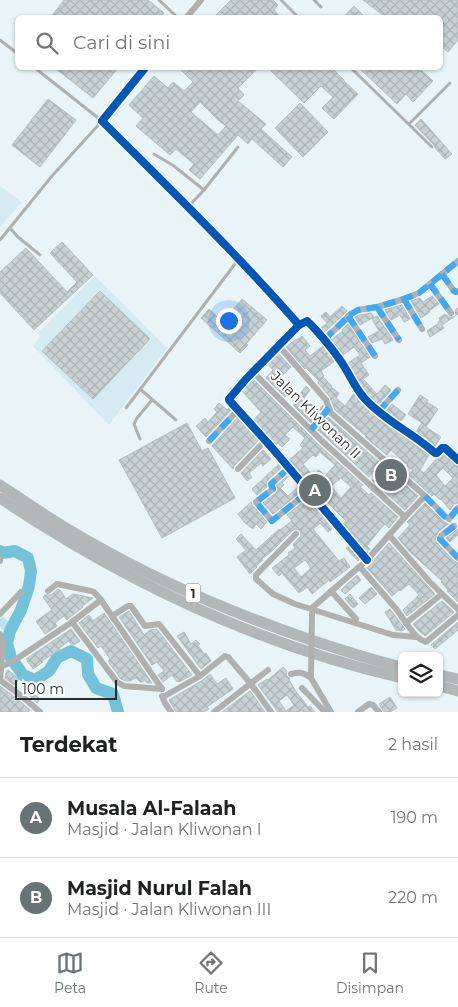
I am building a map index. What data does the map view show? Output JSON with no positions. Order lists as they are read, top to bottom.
{
  "streets": {
    "highway": ["1"],
    "street": ["Jalan Kliwonan II"]
  },
  "scale_bar": "100 m",
  "page": {
    "search": "Cari di sini",
    "pins": ["B", "A"],
    "scale": "100 m",
    "heading": ["Terdekat", "2 hasil"],
    "list": [
      {
        "mark": "A",
        "name": "Musala Al-Falaah",
        "note": "Masjid · Jalan Kliwonan I",
        "value": "190 m"
      },
      {
        "mark": "B",
        "name": "Masjid Nurul Falah",
        "note": "Masjid · Jalan Kliwonan III",
        "value": "220 m"
      }
    ],
    "nav": ["Peta", "Rute", "Disimpan"]
  }
}
